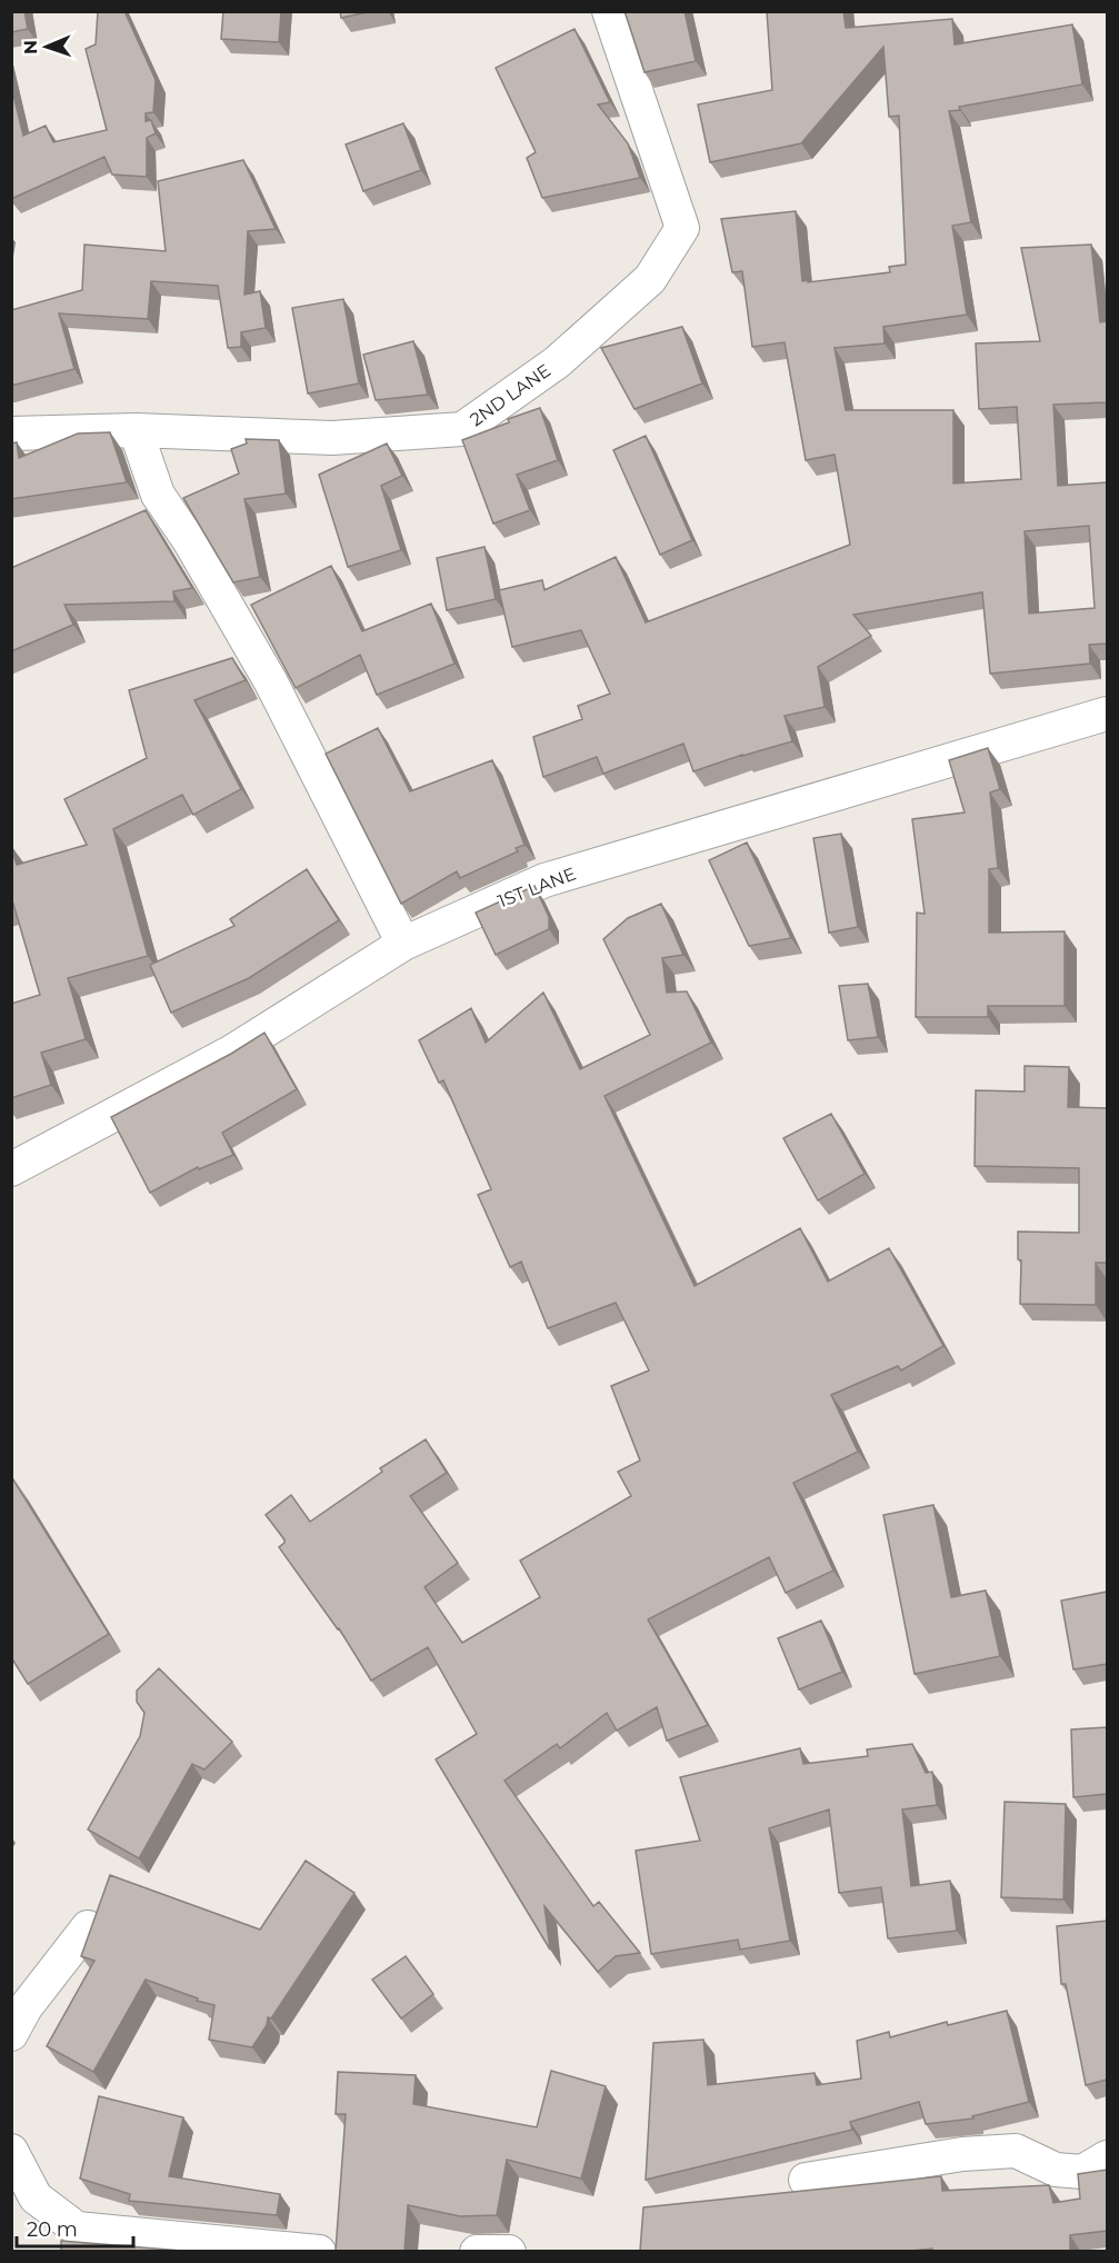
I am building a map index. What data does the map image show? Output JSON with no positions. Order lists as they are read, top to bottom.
{
  "streets": {
    "street": ["2ND LANE", "1ST LANE"]
  },
  "scale_bar": "20 m",
  "north": "left"
}
